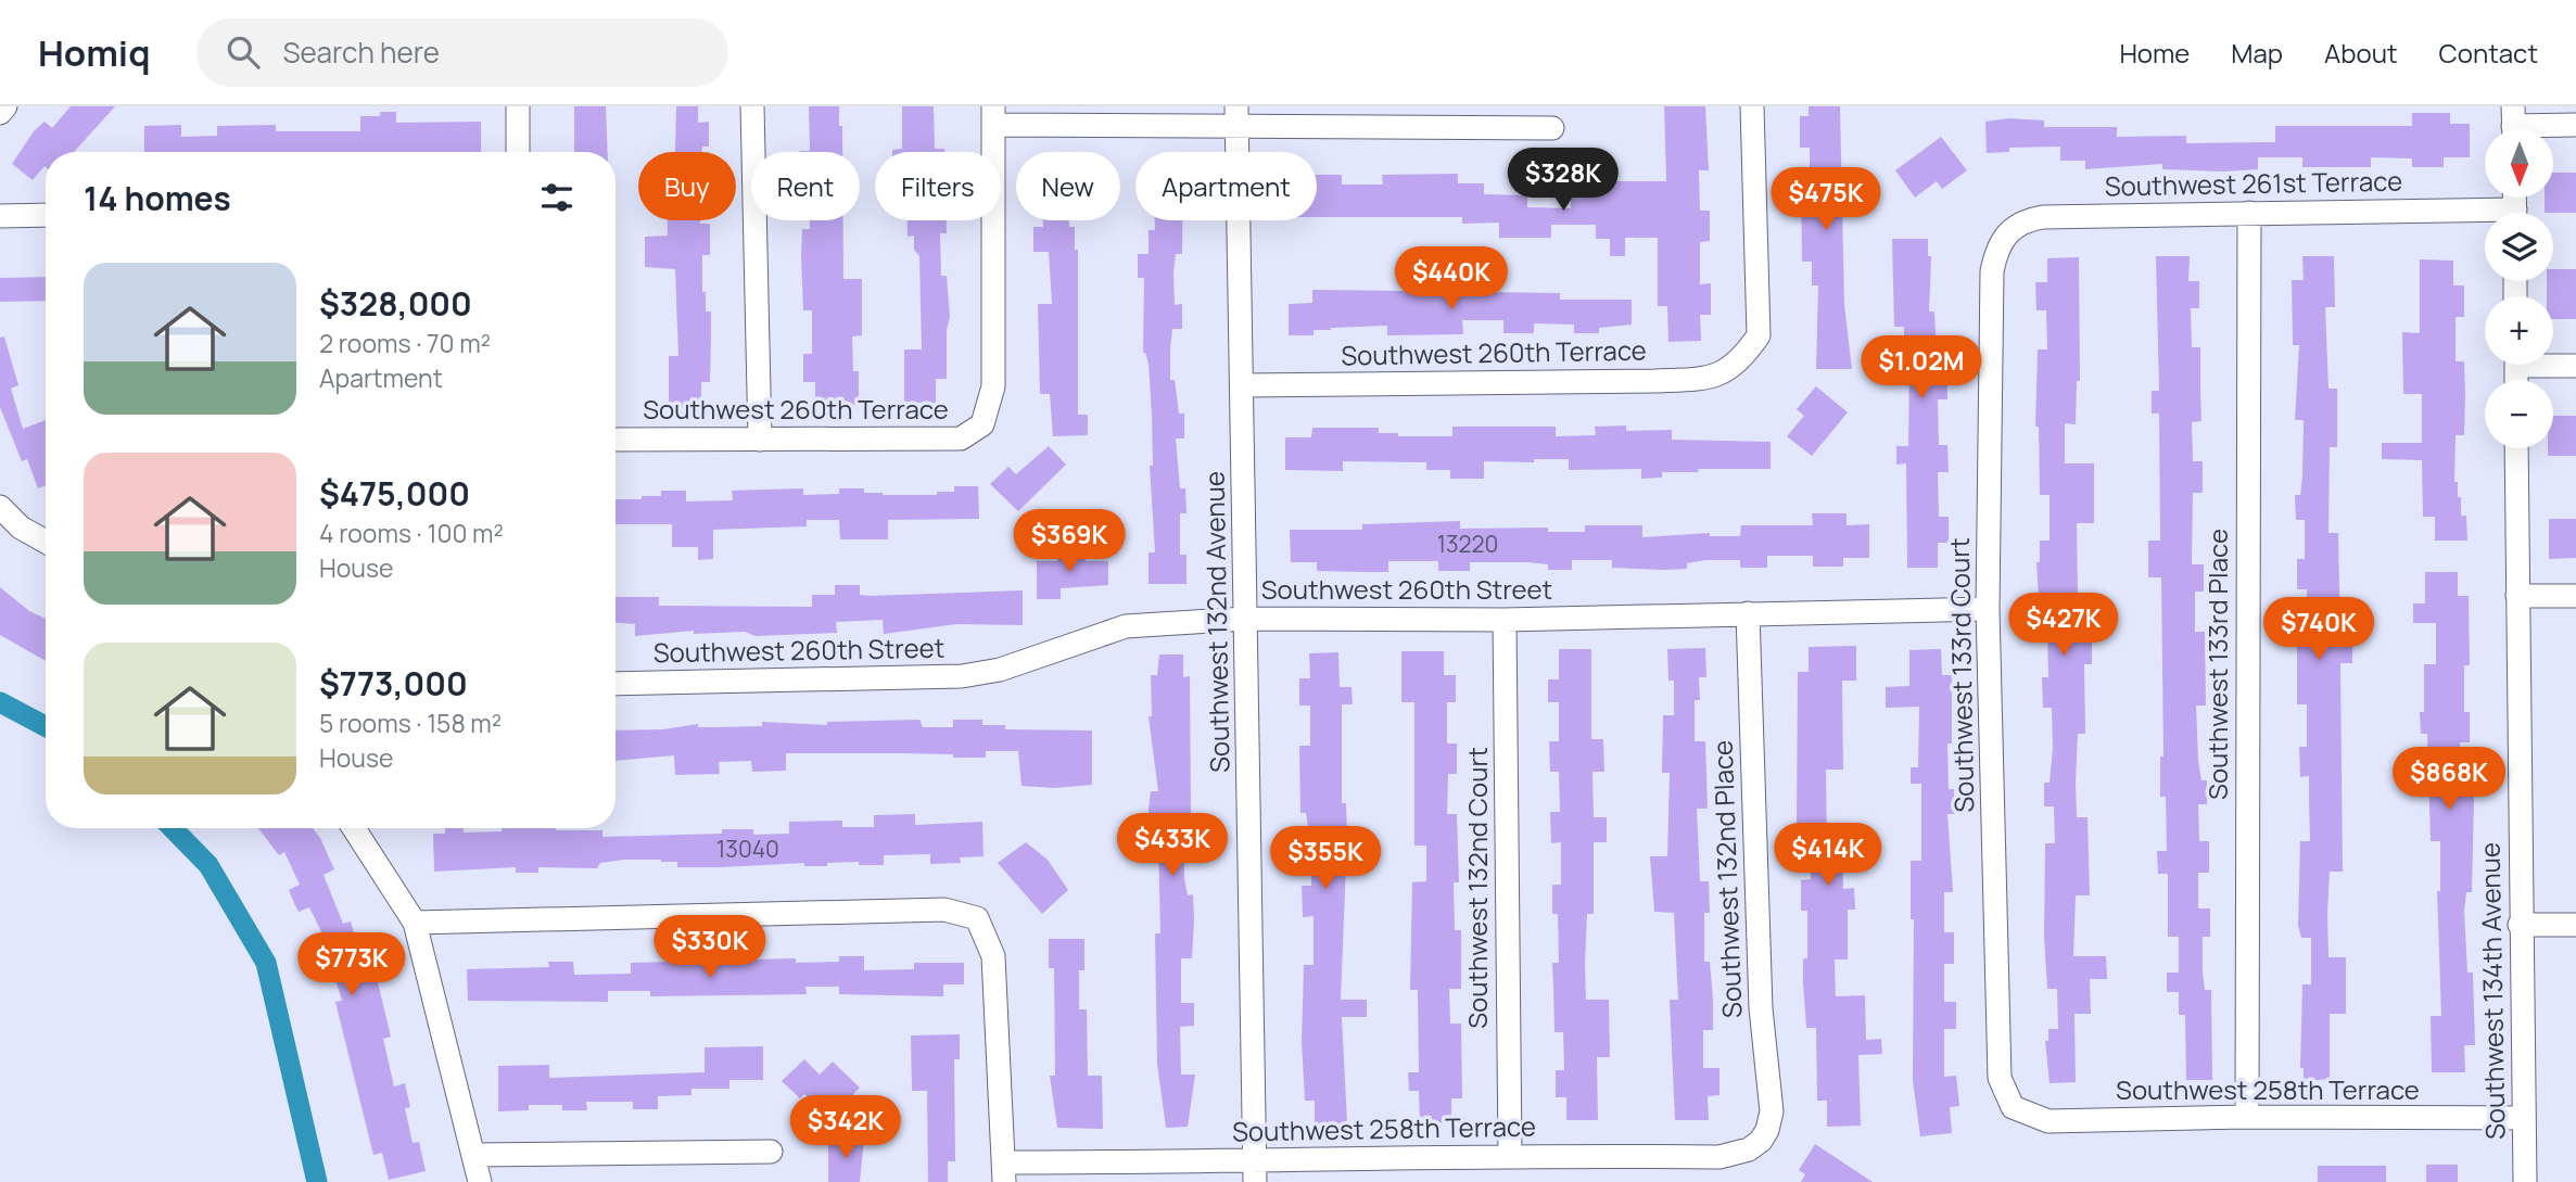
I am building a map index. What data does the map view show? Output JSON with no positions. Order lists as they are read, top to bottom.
{
  "streets": {
    "street": [
      "Southwest 261st Terrace",
      "Southwest 260th Terrace",
      "Southwest 260th Street",
      "Southwest 132nd Avenue",
      "Southwest 133rd Place",
      "Southwest 133rd Court",
      "Southwest 132nd Place",
      "Southwest 132nd Court",
      "Southwest 134th Avenue",
      "Southwest 258th Terrace"
    ]
  },
  "crossings": [
    ["Southwest 261st Terrace", "Southwest 133rd Place"],
    ["Southwest 261st Terrace", "Southwest 133rd Court"],
    ["Southwest 260th Terrace", "Southwest 132nd Avenue"],
    ["Southwest 260th Street", "Southwest 132nd Avenue"],
    ["Southwest 260th Street", "Southwest 133rd Court"],
    ["Southwest 260th Street", "Southwest 132nd Place"],
    ["Southwest 260th Street", "Southwest 132nd Court"],
    ["Southwest 132nd Avenue", "Southwest 258th Terrace"],
    ["Southwest 133rd Place", "Southwest 258th Terrace"],
    ["Southwest 133rd Court", "Southwest 258th Terrace"],
    ["Southwest 132nd Place", "Southwest 258th Terrace"],
    ["Southwest 132nd Court", "Southwest 258th Terrace"],
    ["Southwest 134th Avenue", "Southwest 258th Terrace"]
  ],
  "house_numbers": ["13220", "13040"],
  "north": "bottom",
  "page": {
    "header": "Homiq",
    "search": "Search here",
    "nav": [
      "Home",
      "Map",
      "About",
      "Contact"
    ],
    "map_buttons": ["+", "−"],
    "price": [
      "$328K",
      "$475K",
      "$440K",
      "$1.02M",
      "$369K",
      "$427K",
      "$740K",
      "$868K",
      "$433K",
      "$414K",
      "$355K",
      "$330K",
      "$773K",
      "$342K"
    ],
    "chip": [
      "Buy",
      "Rent",
      "Filters",
      "New",
      "Apartment"
    ],
    "heading": "14 homes",
    "list": [
      {
        "name": "$328,000",
        "note": "2 rooms · 70 m² · Apartment"
      },
      {
        "name": "$475,000",
        "note": "4 rooms · 100 m² · House"
      },
      {
        "name": "$773,000",
        "note": "5 rooms · 158 m² · House"
      }
    ]
  }
}
